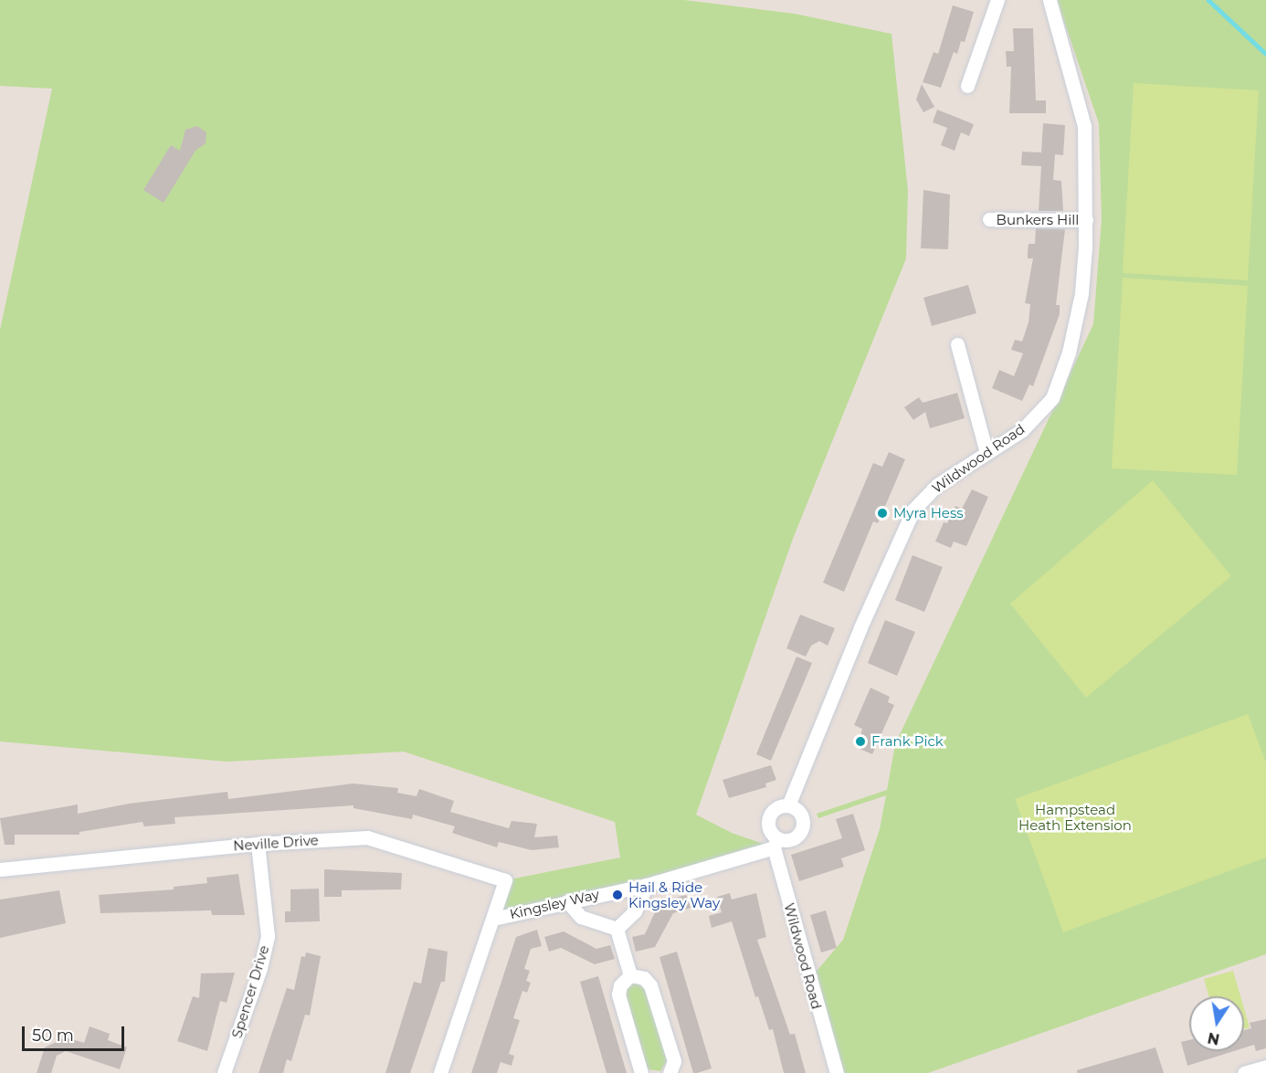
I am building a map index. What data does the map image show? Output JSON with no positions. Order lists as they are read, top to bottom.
{
  "streets": {
    "street": [
      "Bunkers Hill",
      "Wildwood Road",
      "Neville Drive",
      "Kingsley Way",
      "Spencer Drive"
    ]
  },
  "crossings": [
    ["Bunkers Hill", "Wildwood Road"],
    ["Wildwood Road", "Kingsley Way"],
    ["Neville Drive", "Kingsley Way"],
    ["Neville Drive", "Spencer Drive"]
  ],
  "parks": ["Hampstead Heath Extension"],
  "places": ["Myra Hess", "Frank Pick", "Hail & Ride Kingsley Way"],
  "scale_bar": "50 m",
  "north": "bottom"
}
